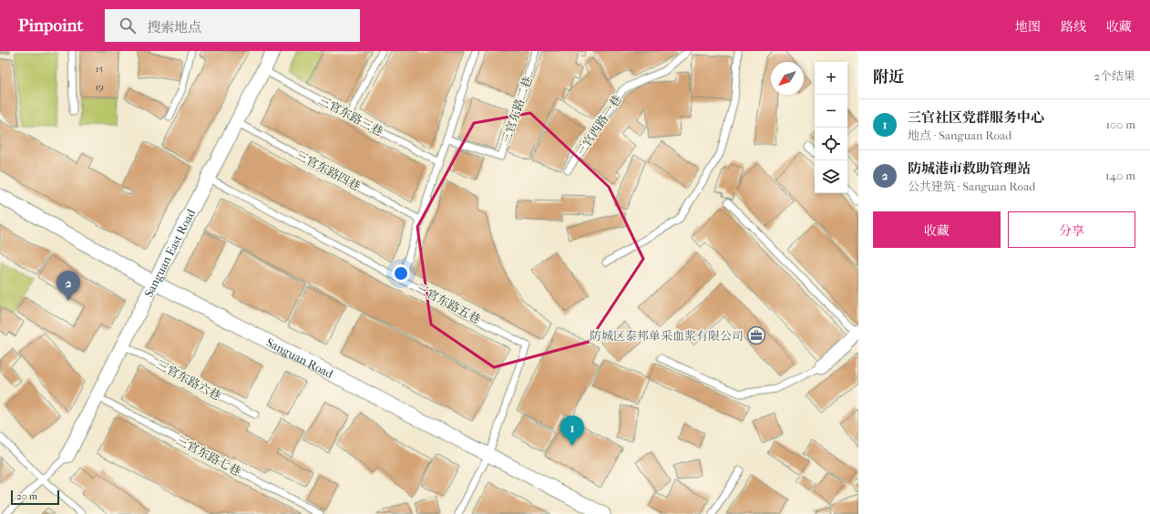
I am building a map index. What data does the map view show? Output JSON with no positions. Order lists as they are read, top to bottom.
{
  "streets": {
    "street": ["Sanguan East Road", "Sanguan Road"],
    "lane": [
      "三官东路二巷",
      "三官东路三巷",
      "三官西路一巷",
      "三官东路四巷",
      "三官东路五巷",
      "三官东路六巷",
      "三官东路七巷"
    ]
  },
  "crossings": [
    ["三官东路三巷", "Sanguan East Road"],
    ["三官东路四巷", "Sanguan East Road"],
    ["Sanguan East Road", "三官东路五巷"],
    ["Sanguan East Road", "Sanguan Road"],
    ["Sanguan East Road", "三官东路六巷"],
    ["Sanguan East Road", "三官东路七巷"],
    ["三官东路五巷", "Sanguan Road"]
  ],
  "places": {
    "office": ["防城区泰邦单采血浆有限公司"]
  },
  "house_numbers": ["15", "19"],
  "scale_bar": "20 m",
  "north": "bottom left",
  "page": {
    "header": "Pinpoint",
    "search": "搜索地点",
    "nav": ["地图", "路线", "收藏"],
    "heading": ["附近", "2个结果"],
    "map_buttons": ["+", "−"],
    "list": [
      {
        "mark": "1",
        "name": "三官社区党群服务中心",
        "note": "地点 · Sanguan Road",
        "value": "100 m"
      },
      {
        "mark": "2",
        "name": "防城港市救助管理站",
        "note": "公共建筑 · Sanguan Road",
        "value": "140 m"
      }
    ],
    "buttons": ["收藏", "分享"],
    "pins": ["2", "1"],
    "scale": "20 m"
  }
}
